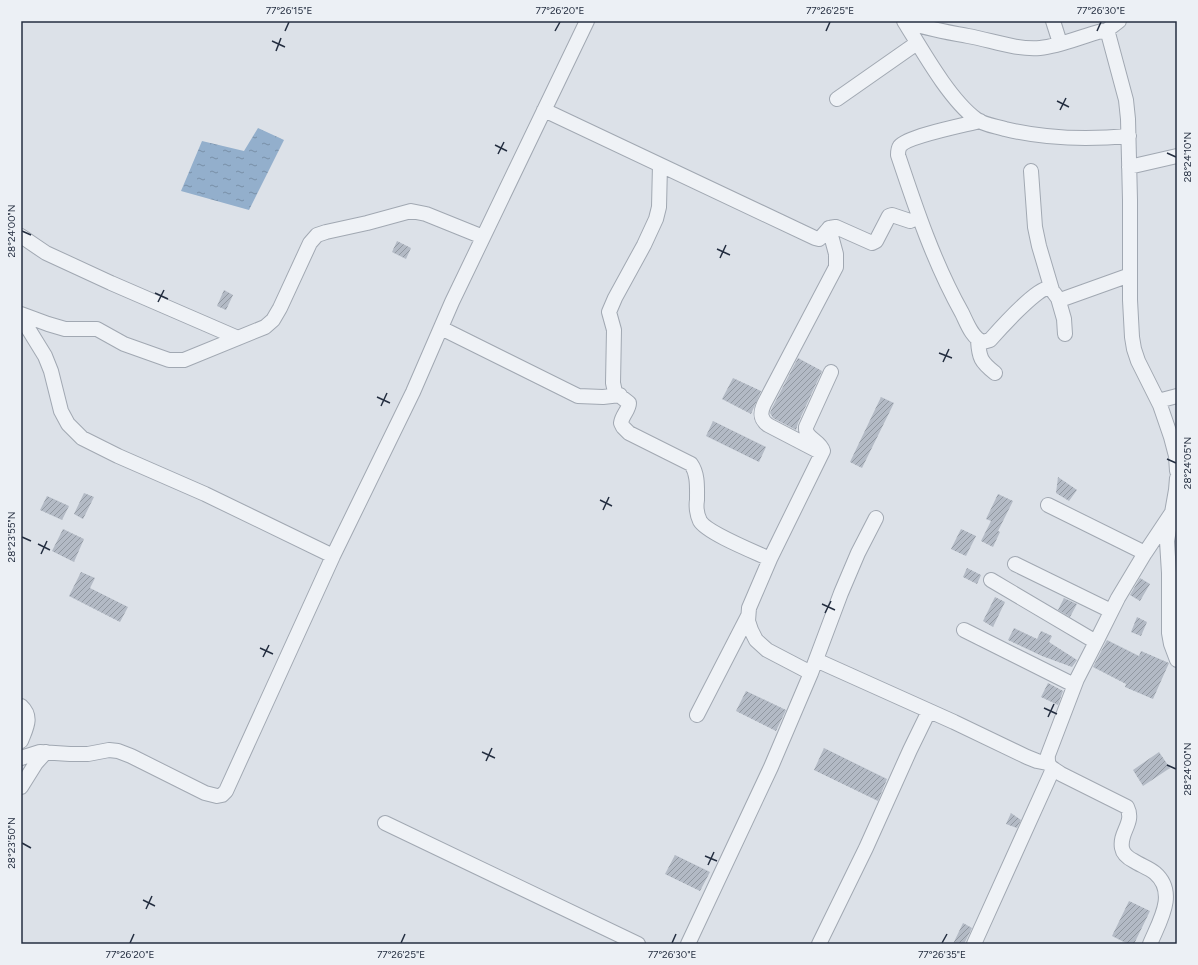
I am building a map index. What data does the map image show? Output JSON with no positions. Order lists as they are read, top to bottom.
{
  "coordinates": [
    "77°26'15\"E",
    "77°26'20\"E",
    "77°26'25\"E",
    "77°26'30\"E",
    "28°24'10\"N",
    "28°24'00\"N",
    "28°24'05\"N",
    "28°23'55\"N",
    "28°23'50\"N",
    "77°26'35\"E"
  ]
}
